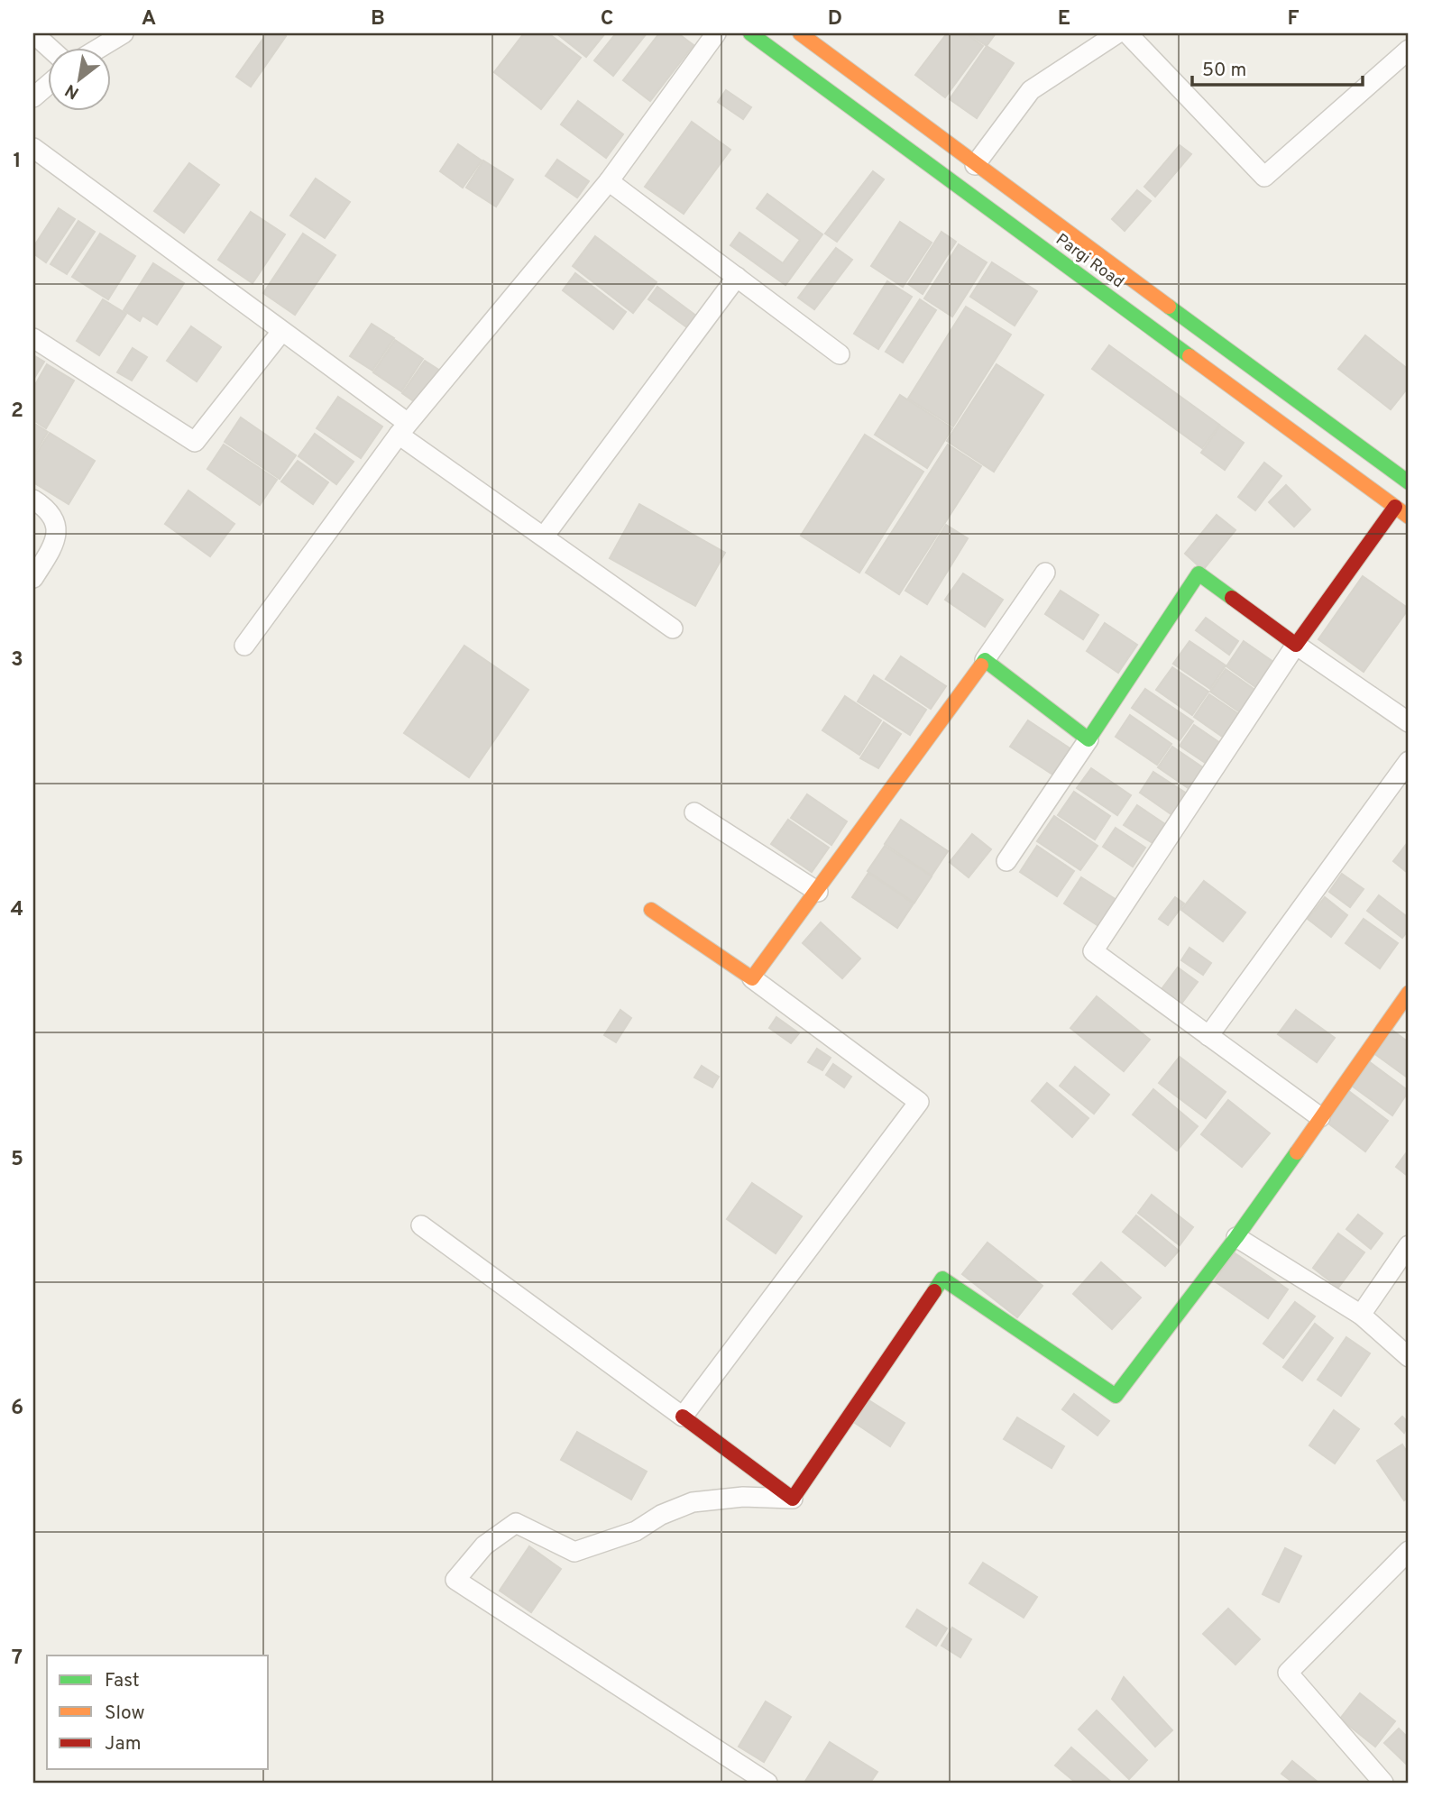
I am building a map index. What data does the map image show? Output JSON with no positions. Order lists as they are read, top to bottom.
{
  "streets": {
    "street": ["Pargi Road"]
  },
  "legend": ["Fast", "Slow", "Jam"],
  "scale_bar": "50 m",
  "north": "bottom left",
  "grid": {
    "columns": [
      "A",
      "B",
      "C",
      "D",
      "E",
      "F"
    ],
    "rows": [
      "1",
      "2",
      "3",
      "4",
      "5",
      "6",
      "7"
    ]
  }
}
